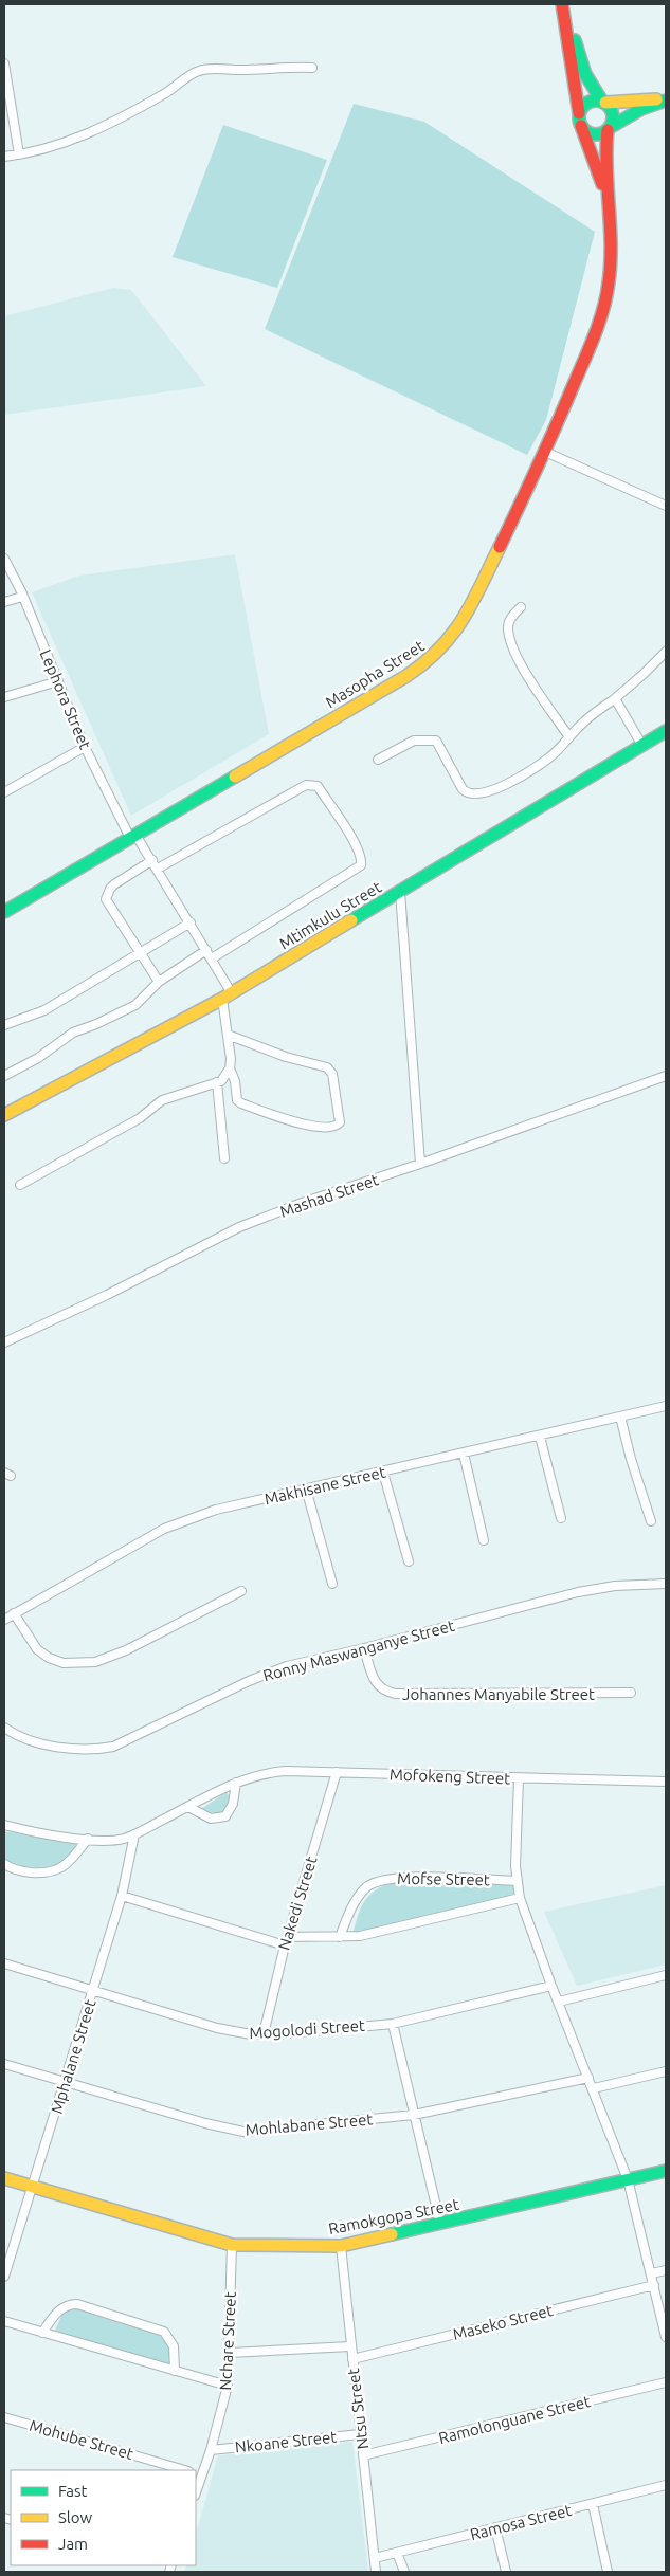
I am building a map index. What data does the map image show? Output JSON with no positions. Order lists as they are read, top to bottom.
{
  "streets": {
    "street": [
      "Masopha Street",
      "Lephora Street",
      "Mtimkulu Street",
      "Mashad Street",
      "Makhisane Street",
      "Ronny Maswanganye Street",
      "Johannes Manyabile Street",
      "Mofokeng Street",
      "Mofse Street",
      "Nakedi Street",
      "Mogolodi Street",
      "Mphalane Street",
      "Mohlabane Street",
      "Ramokgopa Street",
      "Maseko Street",
      "Nchare Street",
      "Ntsu Street",
      "Ramolonguane Street",
      "Mohube Street",
      "Nkoane Street",
      "Ramosa Street"
    ]
  },
  "crossings": [
    ["Masopha Street", "Lephora Street"],
    ["Lephora Street", "Mtimkulu Street"],
    ["Ronny Maswanganye Street", "Johannes Manyabile Street"],
    ["Mofokeng Street", "Nakedi Street"],
    ["Mofokeng Street", "Mphalane Street"],
    ["Mofse Street", "Nakedi Street"],
    ["Mofse Street", "Mphalane Street"],
    ["Nakedi Street", "Mogolodi Street"],
    ["Mogolodi Street", "Mphalane Street"],
    ["Mphalane Street", "Mohlabane Street"],
    ["Mphalane Street", "Ramokgopa Street"],
    ["Ramokgopa Street", "Nchare Street"],
    ["Ramokgopa Street", "Ntsu Street"],
    ["Maseko Street", "Ntsu Street"],
    ["Nchare Street", "Nkoane Street"],
    ["Ntsu Street", "Ramolonguane Street"],
    ["Ntsu Street", "Nkoane Street"],
    ["Ntsu Street", "Ramosa Street"]
  ],
  "legend": ["Fast", "Slow", "Jam"]
}
